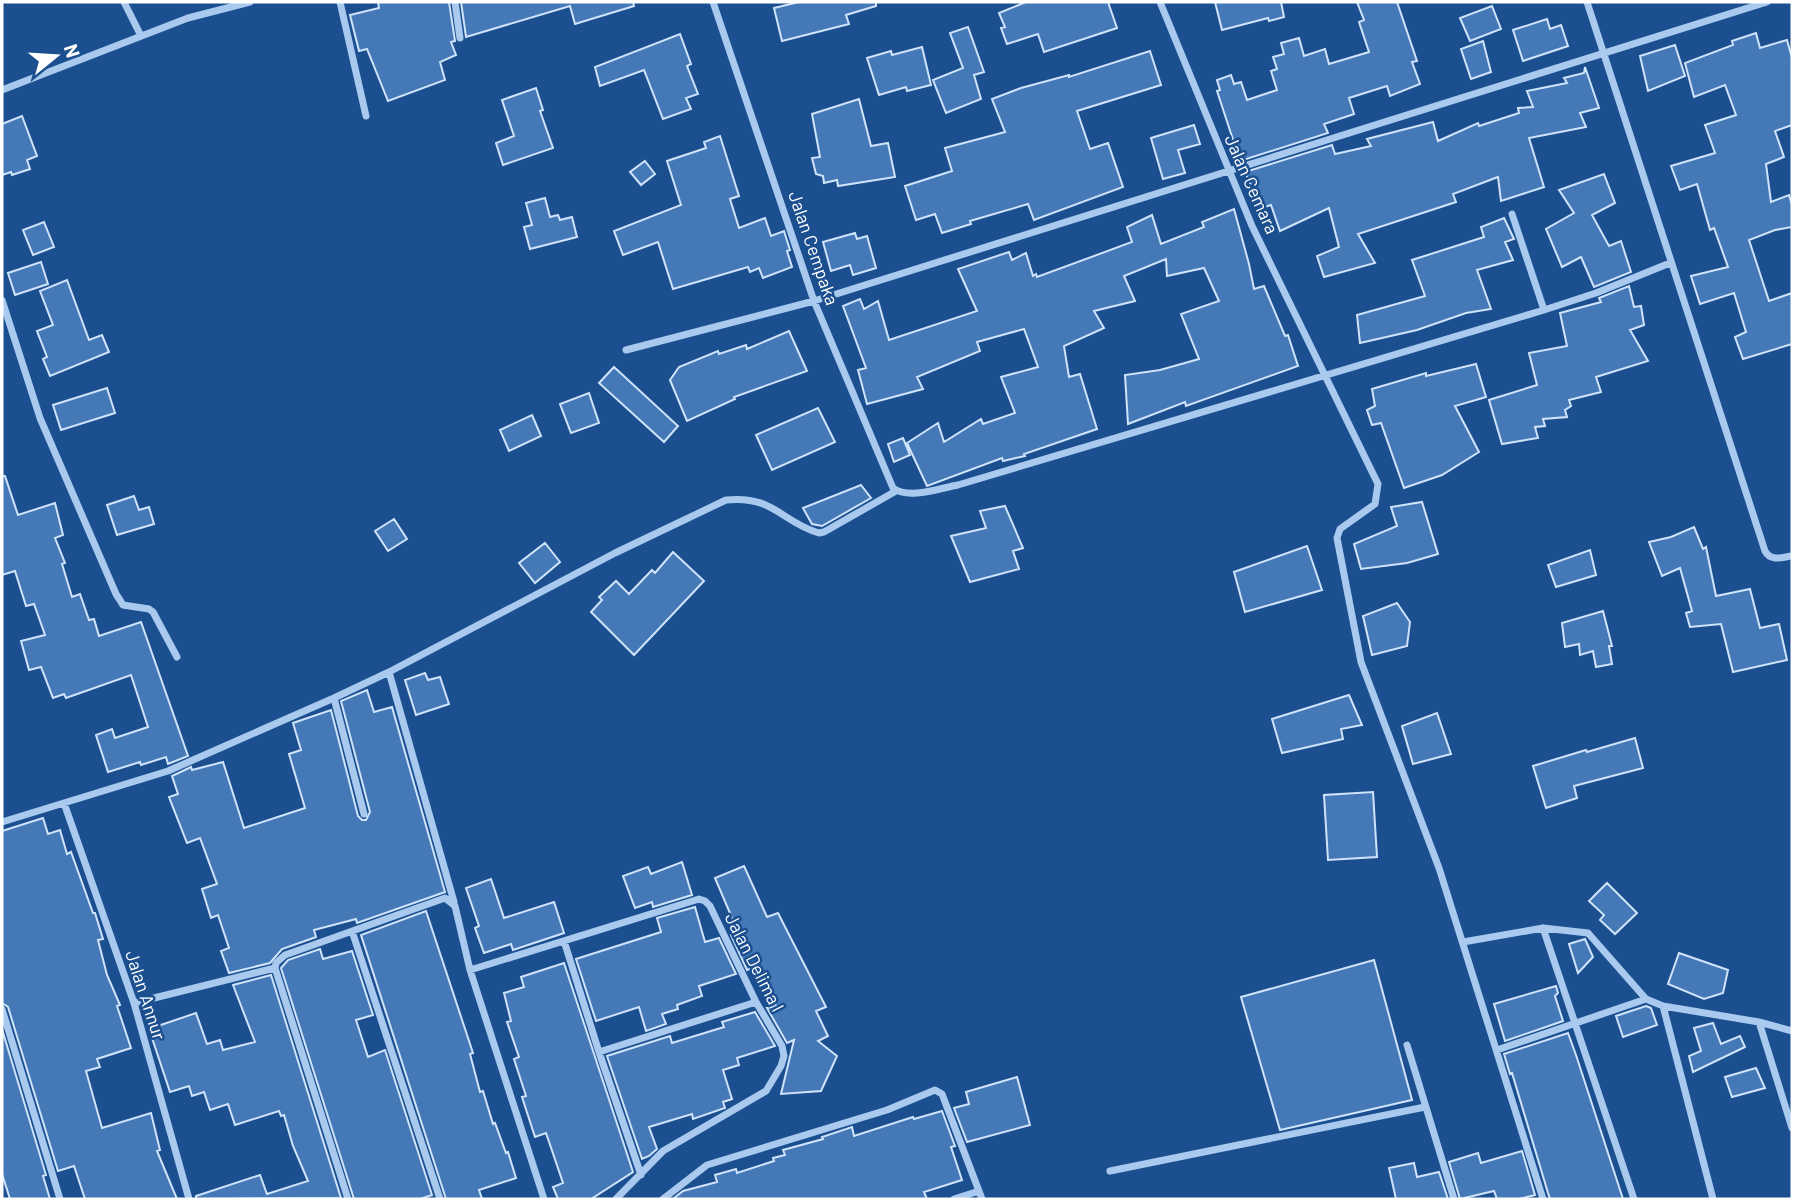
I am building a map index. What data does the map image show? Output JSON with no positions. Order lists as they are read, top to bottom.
{
  "streets": {
    "street": [
      "Jalan Cemara",
      "Jalan Cempaka",
      "Jalan Delima I",
      "Jalan Annur"
    ]
  },
  "north": "right"
}
